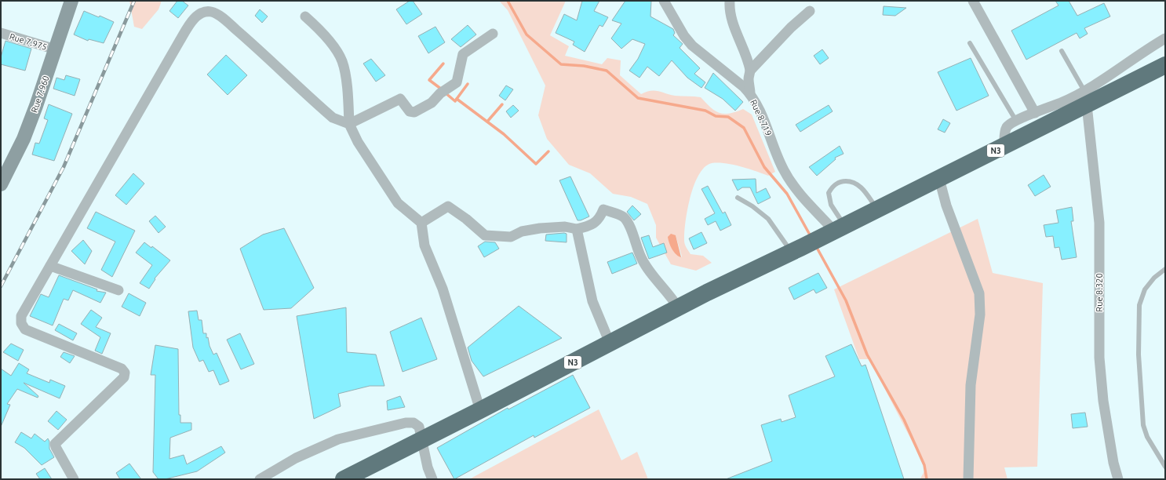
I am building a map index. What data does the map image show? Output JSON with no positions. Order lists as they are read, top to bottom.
{
  "streets": {
    "highway": ["N3"],
    "street": [
      "Rue 7.975",
      "Rue 7.960",
      "Rue 8.719",
      "Rue 8.320"
    ]
  },
  "crossings": [
    ["Rue 7.975", "Rue 7.960"],
    ["Rue 8.719", "N3"],
    ["N3", "Rue 8.320"]
  ]
}
